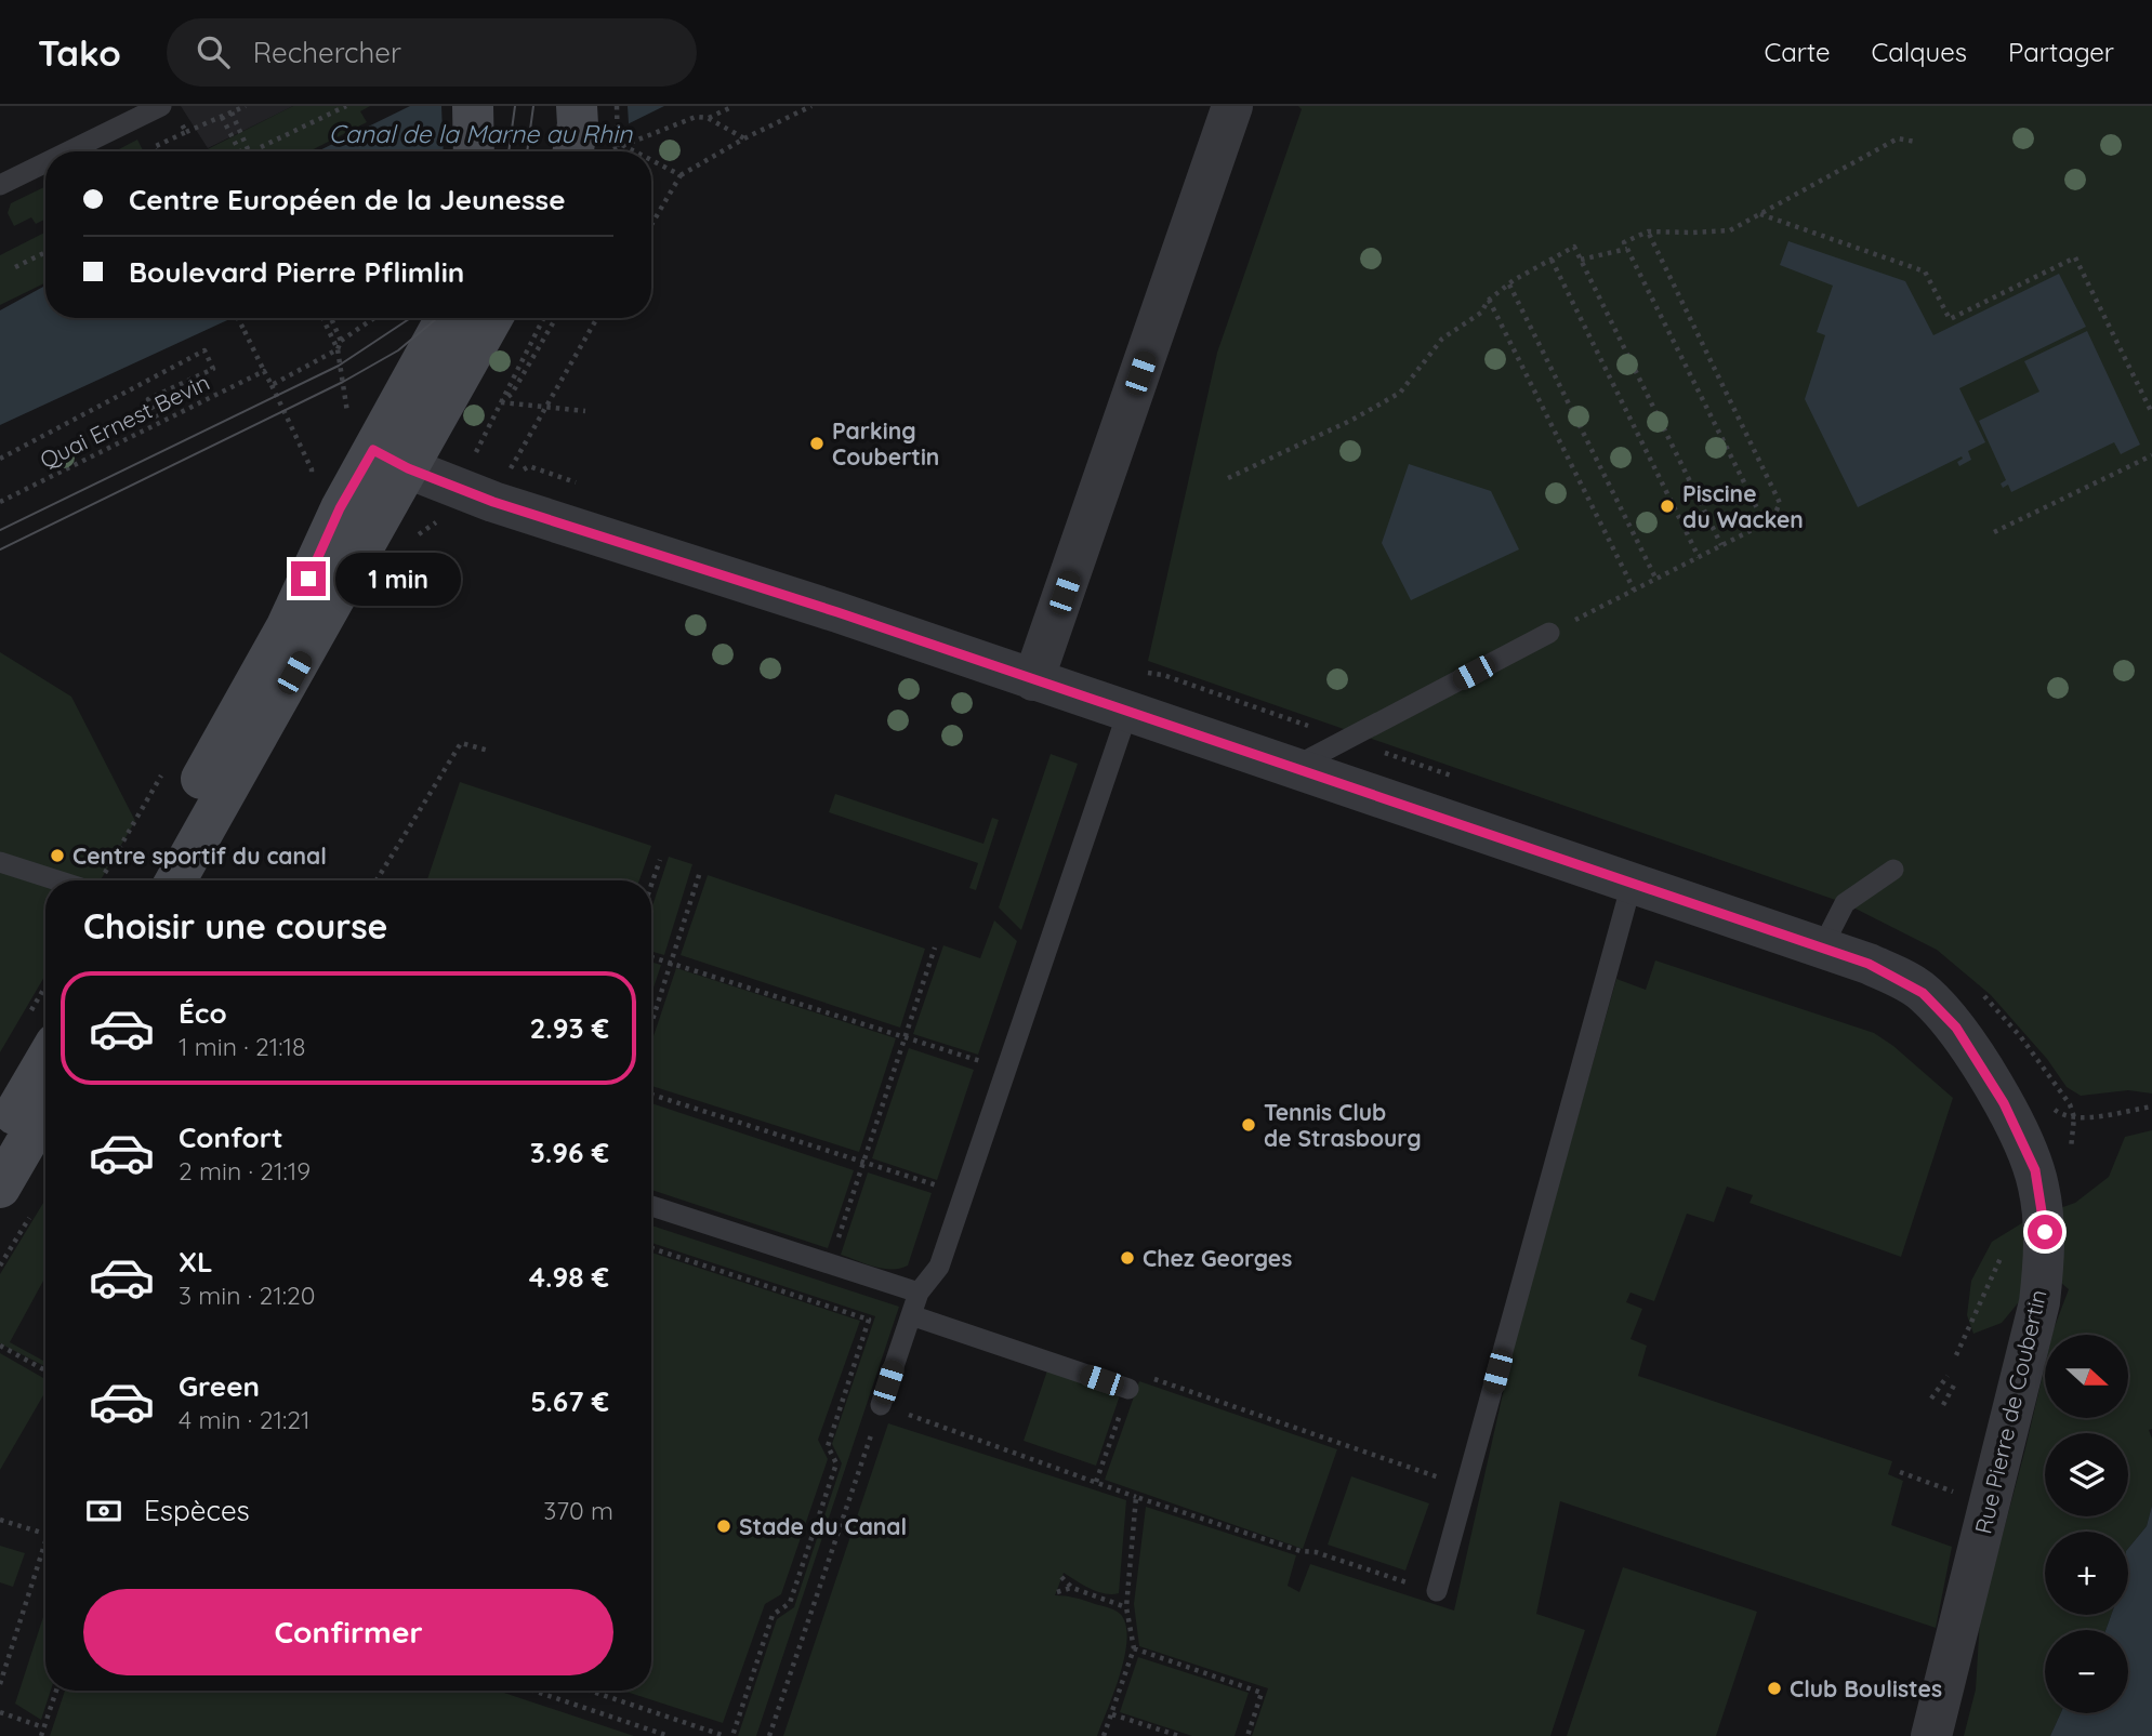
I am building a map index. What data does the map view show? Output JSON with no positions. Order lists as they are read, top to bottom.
{
  "streets": {
    "street": ["Rue Pierre de Coubertin"],
    "path": ["Quai Ernest Bevin"]
  },
  "water": ["Canal de la Marne au Rhin"],
  "places": [
    "Parking Coubertin",
    "Piscine du Wacken",
    "Centre sportif du canal",
    "Tennis Club de Strasbourg",
    "Chez Georges",
    "Stade du Canal",
    "Club Boulistes"
  ],
  "north": "right",
  "page": {
    "header": "Tako",
    "search": "Rechercher",
    "nav": ["Carte", "Calques", "Partager"],
    "banner": ["Centre Européen de la Jeunesse", "Boulevard Pierre Pflimlin"],
    "bubble": "1 min",
    "heading": "Choisir une course",
    "list": [
      {
        "name": "Éco",
        "note": "1 min · 21:18",
        "value": "2.93 €"
      },
      {
        "name": "Confort",
        "note": "2 min · 21:19",
        "value": "3.96 €"
      },
      {
        "name": "XL",
        "note": "3 min · 21:20",
        "value": "4.98 €"
      },
      {
        "name": "Green",
        "note": "4 min · 21:21",
        "value": "5.67 €"
      }
    ],
    "map_buttons": ["+", "−"],
    "pay": ["Espèces", "370 m"],
    "buttons": "Confirmer"
  }
}
